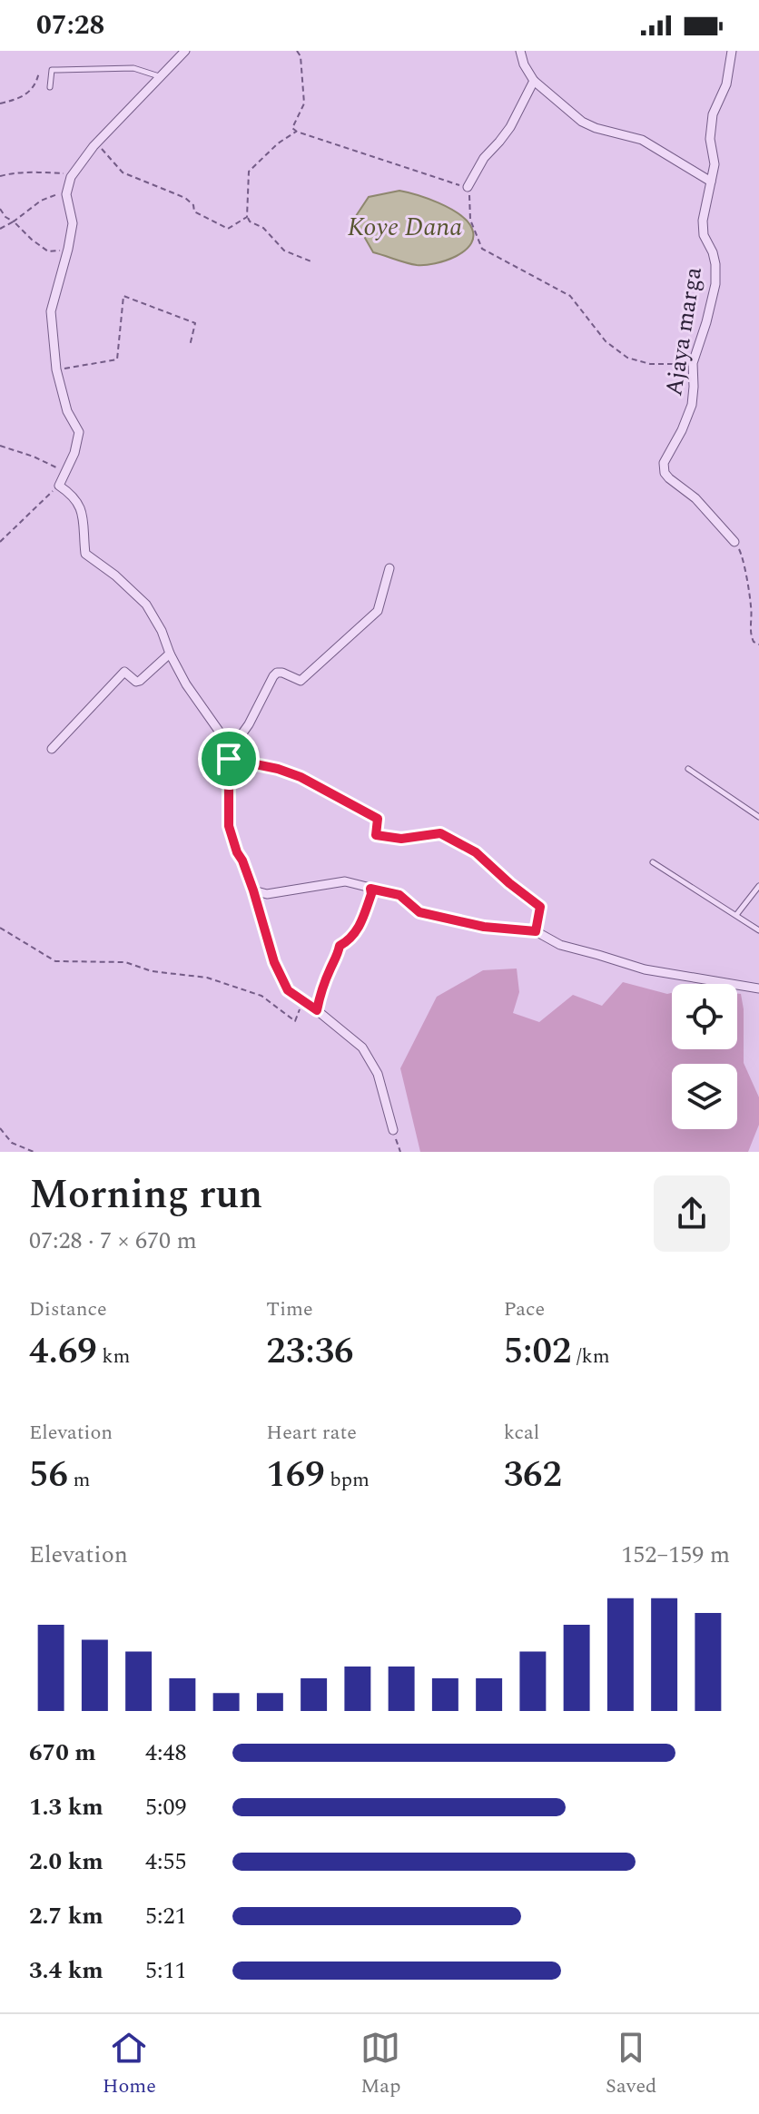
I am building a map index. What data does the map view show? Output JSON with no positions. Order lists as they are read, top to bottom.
{
  "streets": {
    "street": ["Ajaya marga"]
  },
  "water": ["Koye Dana"],
  "page": {
    "status": "07:28",
    "heading": ["Morning run", "07:28 · 7 × 670 m"],
    "stats": [
      ["Distance", "4.69 km"],
      ["Time", "23:36"],
      ["Pace", "5:02 /km"],
      ["Elevation", "56 m"],
      ["Heart rate", "169 bpm"],
      ["kcal", "362"]
    ],
    "chart": ["Elevation", "152–159 m"],
    "list": [
      {
        "name": "670 m",
        "note": "4:48"
      },
      {
        "name": "1.3 km",
        "note": "5:09"
      },
      {
        "name": "2.0 km",
        "note": "4:55"
      },
      {
        "name": "2.7 km",
        "note": "5:21"
      },
      {
        "name": "3.4 km",
        "note": "5:11"
      }
    ],
    "tabs": ["Home", "Map", "Saved"]
  }
}
